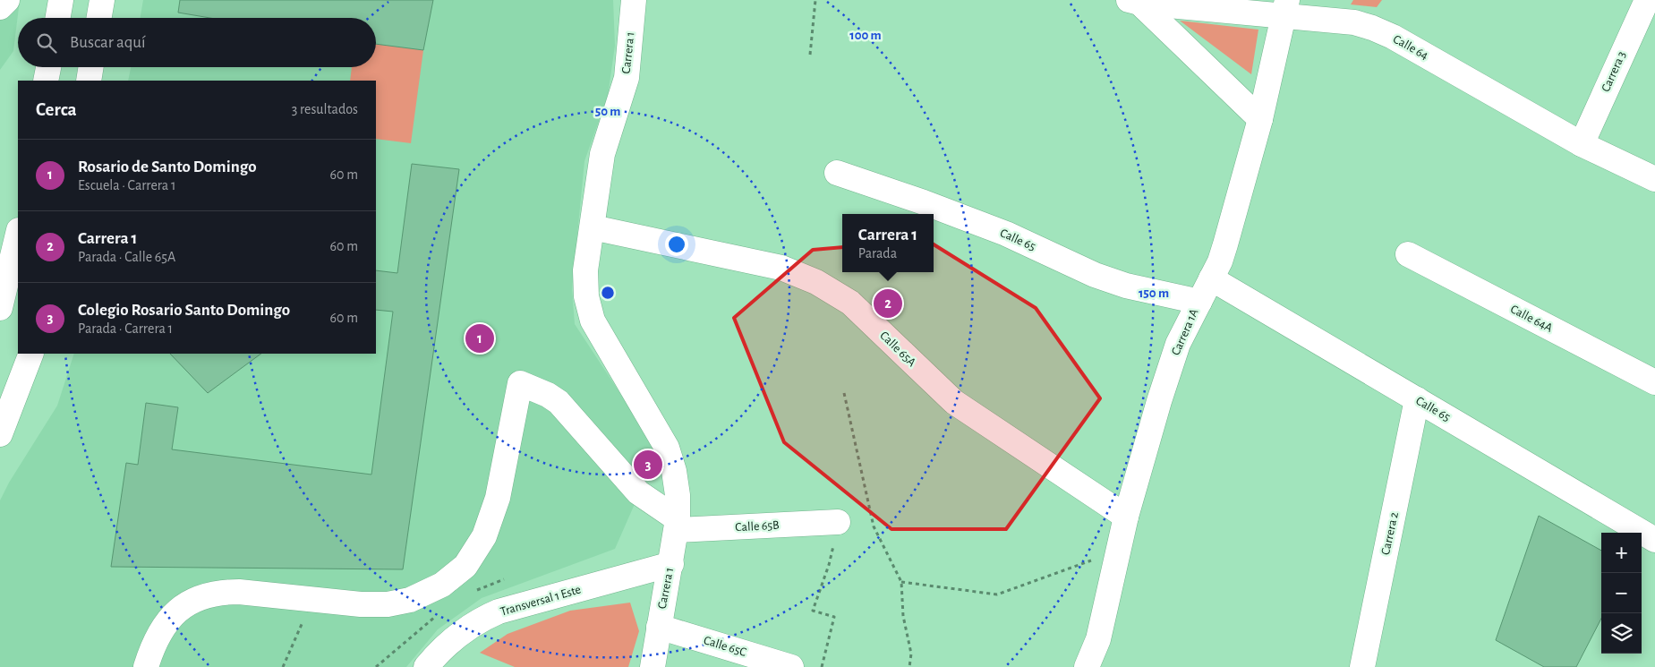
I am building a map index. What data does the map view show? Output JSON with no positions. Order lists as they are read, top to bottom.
{
  "streets": {
    "street": [
      "Calle 64",
      "Carrera 1",
      "Carrera 3",
      "Calle 65",
      "Calle 64A",
      "Carrera 1A",
      "Calle 65A",
      "Calle 65B",
      "Carrera 2",
      "Transversal 1 Este",
      "Calle 65C"
    ]
  },
  "crossings": [
    ["Calle 64", "Carrera 3"],
    ["Calle 64", "Carrera 1A"],
    ["Carrera 1", "Calle 65A"],
    ["Carrera 1", "Calle 65B"],
    ["Carrera 1", "Transversal 1 Este"],
    ["Carrera 1", "Calle 65C"],
    ["Calle 65", "Carrera 1A"],
    ["Calle 65", "Carrera 2"],
    ["Carrera 1A", "Calle 65A"]
  ],
  "page": {
    "search": "Buscar aquí",
    "heading": ["Cerca", "3 resultados"],
    "list": [
      {
        "mark": "1",
        "name": "Rosario de Santo Domingo",
        "note": "Escuela · Carrera 1",
        "value": "60 m"
      },
      {
        "mark": "2",
        "name": "Carrera 1",
        "note": "Parada · Calle 65A",
        "value": "60 m"
      },
      {
        "mark": "3",
        "name": "Colegio Rosario Santo Domingo",
        "note": "Parada · Carrera 1",
        "value": "60 m"
      }
    ],
    "popup": ["Carrera 1", "Parada"],
    "pins": ["2", "1", "3"],
    "map_buttons": ["+", "−"]
  },
  "rings": ["100 m", "50 m", "150 m"]
}
